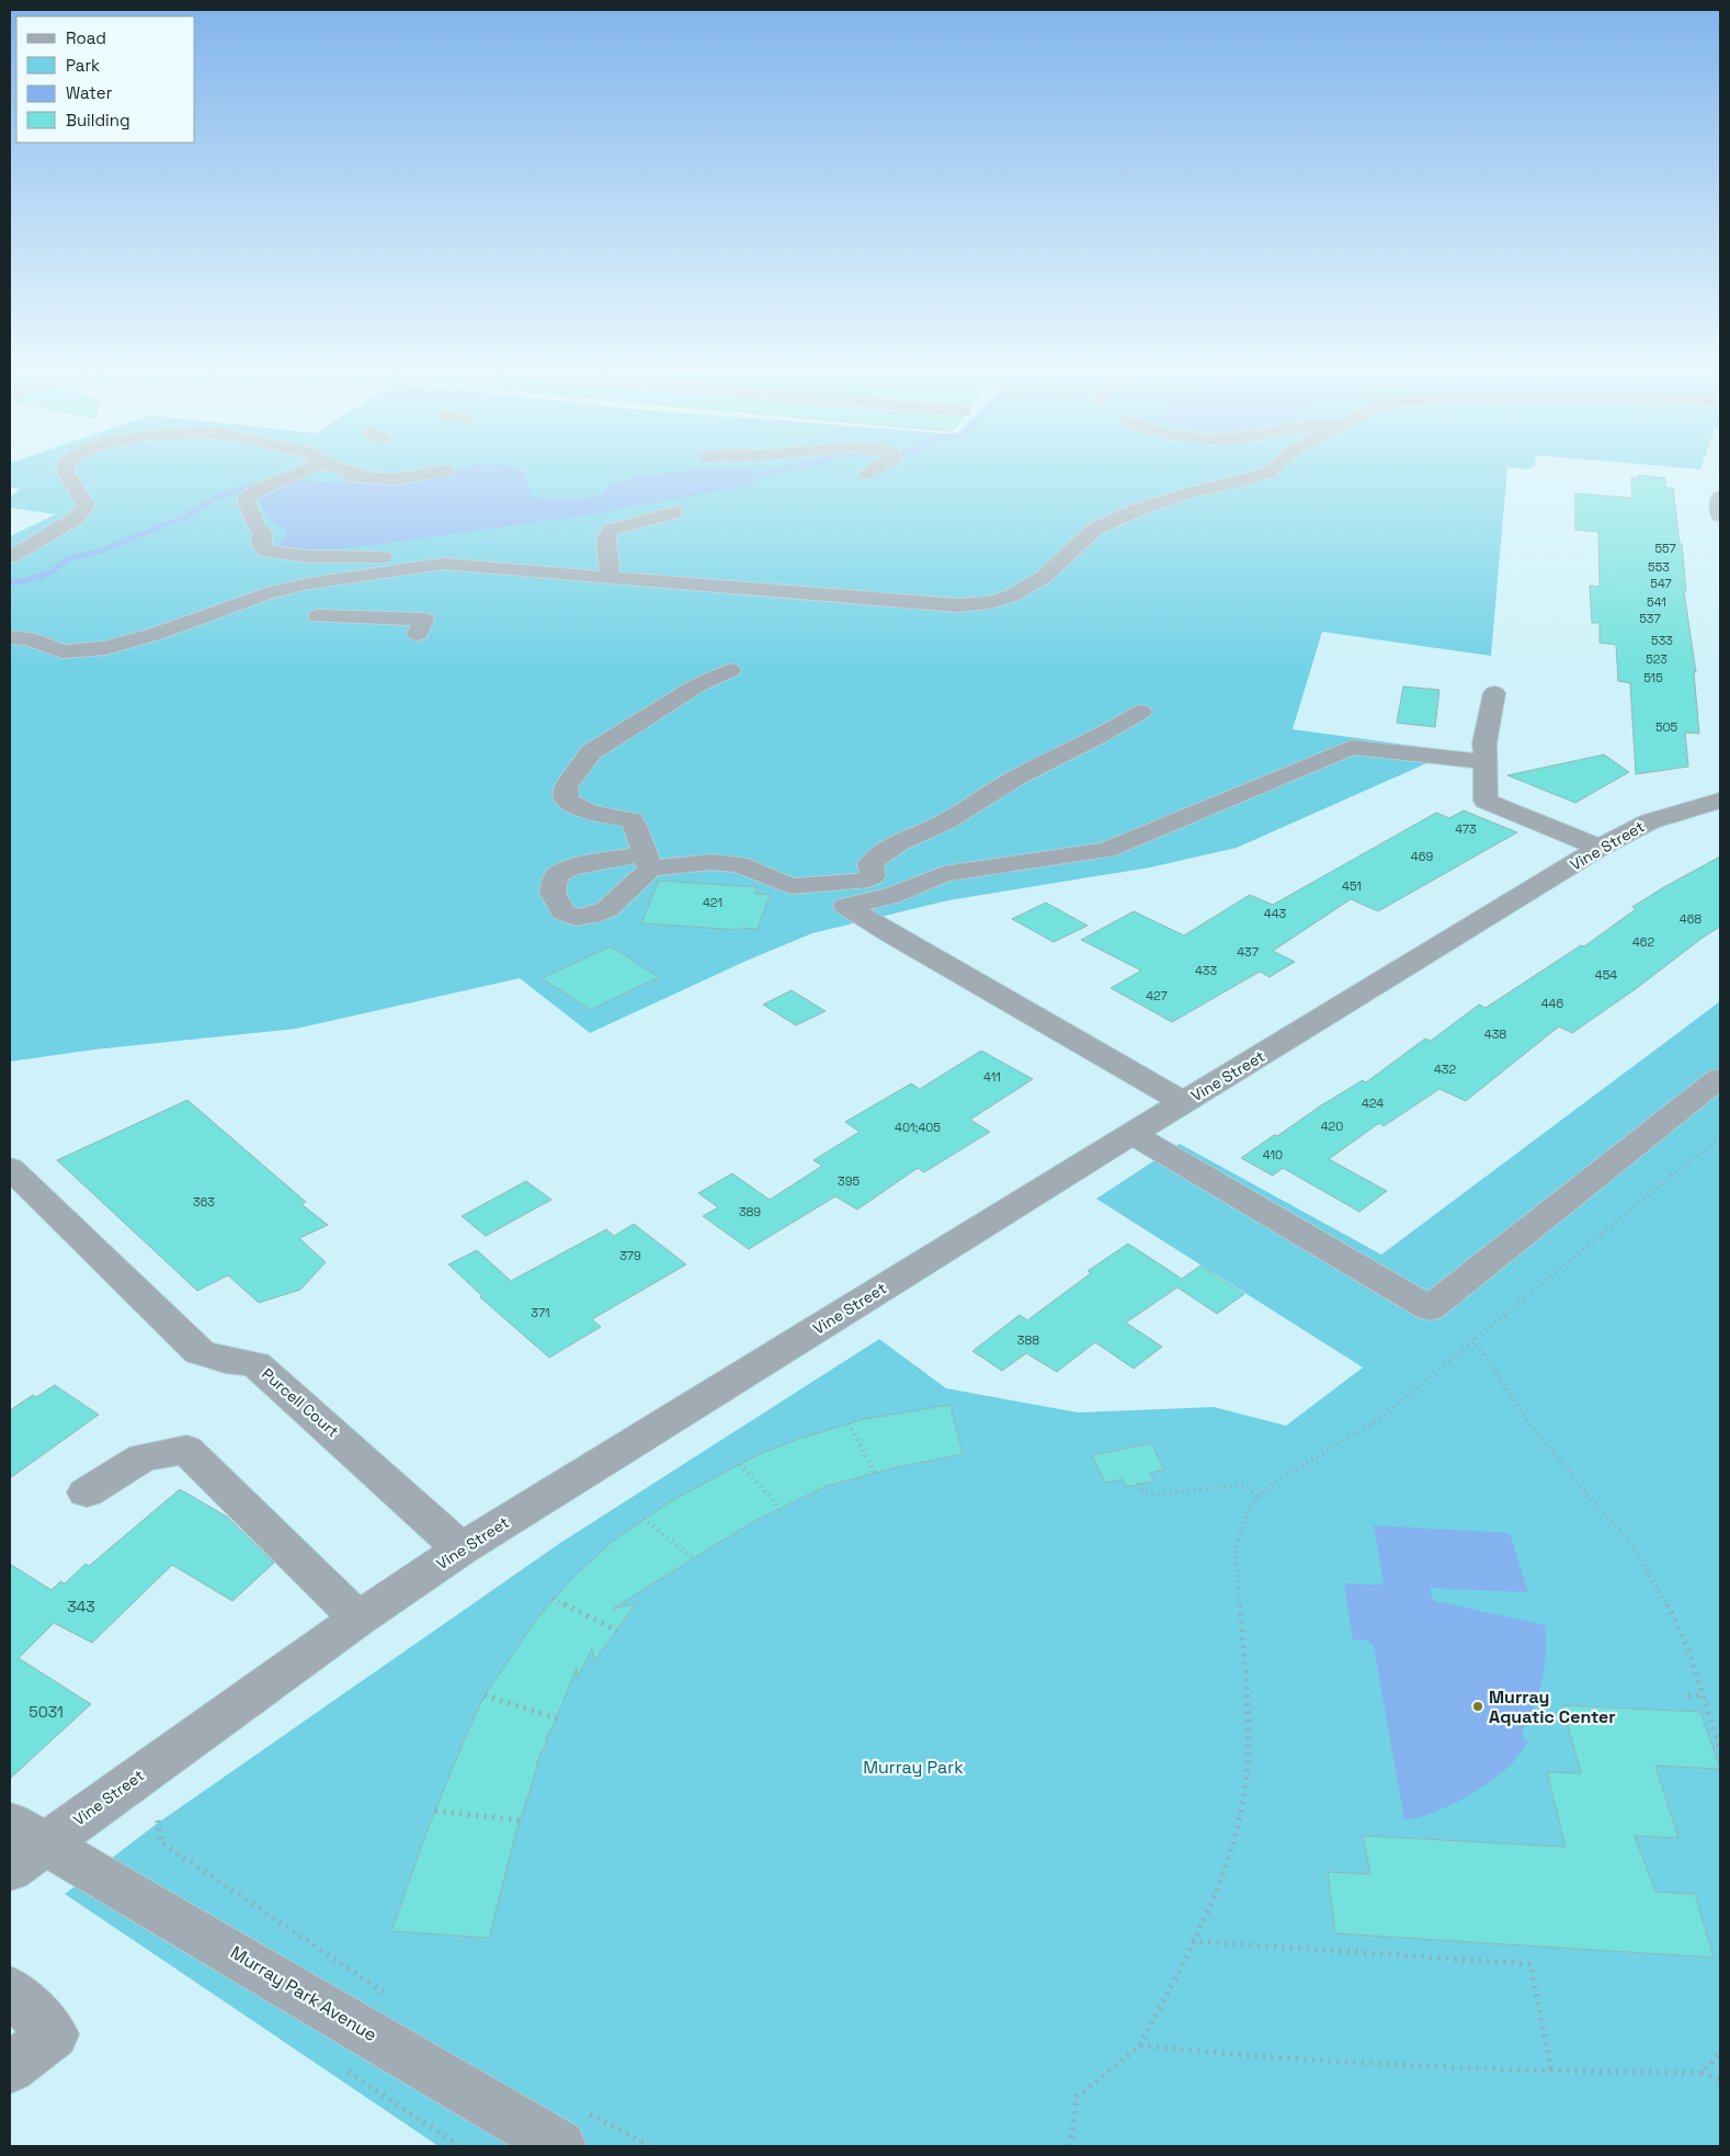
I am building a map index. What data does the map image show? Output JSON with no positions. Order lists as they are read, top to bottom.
{
  "streets": {
    "street": ["Vine Street", "Purcell Court", "Murray Park Avenue"]
  },
  "crossings": [
    ["Vine Street", "Purcell Court"],
    ["Vine Street", "Murray Park Avenue"]
  ],
  "parks": ["Murray Park"],
  "places": ["Murray Aquatic Center"],
  "house_numbers": [
    "557",
    "553",
    "547",
    "541",
    "537",
    "533",
    "523",
    "515",
    "505",
    "473",
    "469",
    "451",
    "421",
    "443",
    "468",
    "462",
    "437",
    "433",
    "454",
    "427",
    "446",
    "438",
    "432",
    "411",
    "424",
    "420",
    "401;405",
    "410",
    "395",
    "363",
    "389",
    "379",
    "371",
    "388",
    "343",
    "5031"
  ],
  "legend": [
    "Road",
    "Park",
    "Water",
    "Building"
  ]
}
